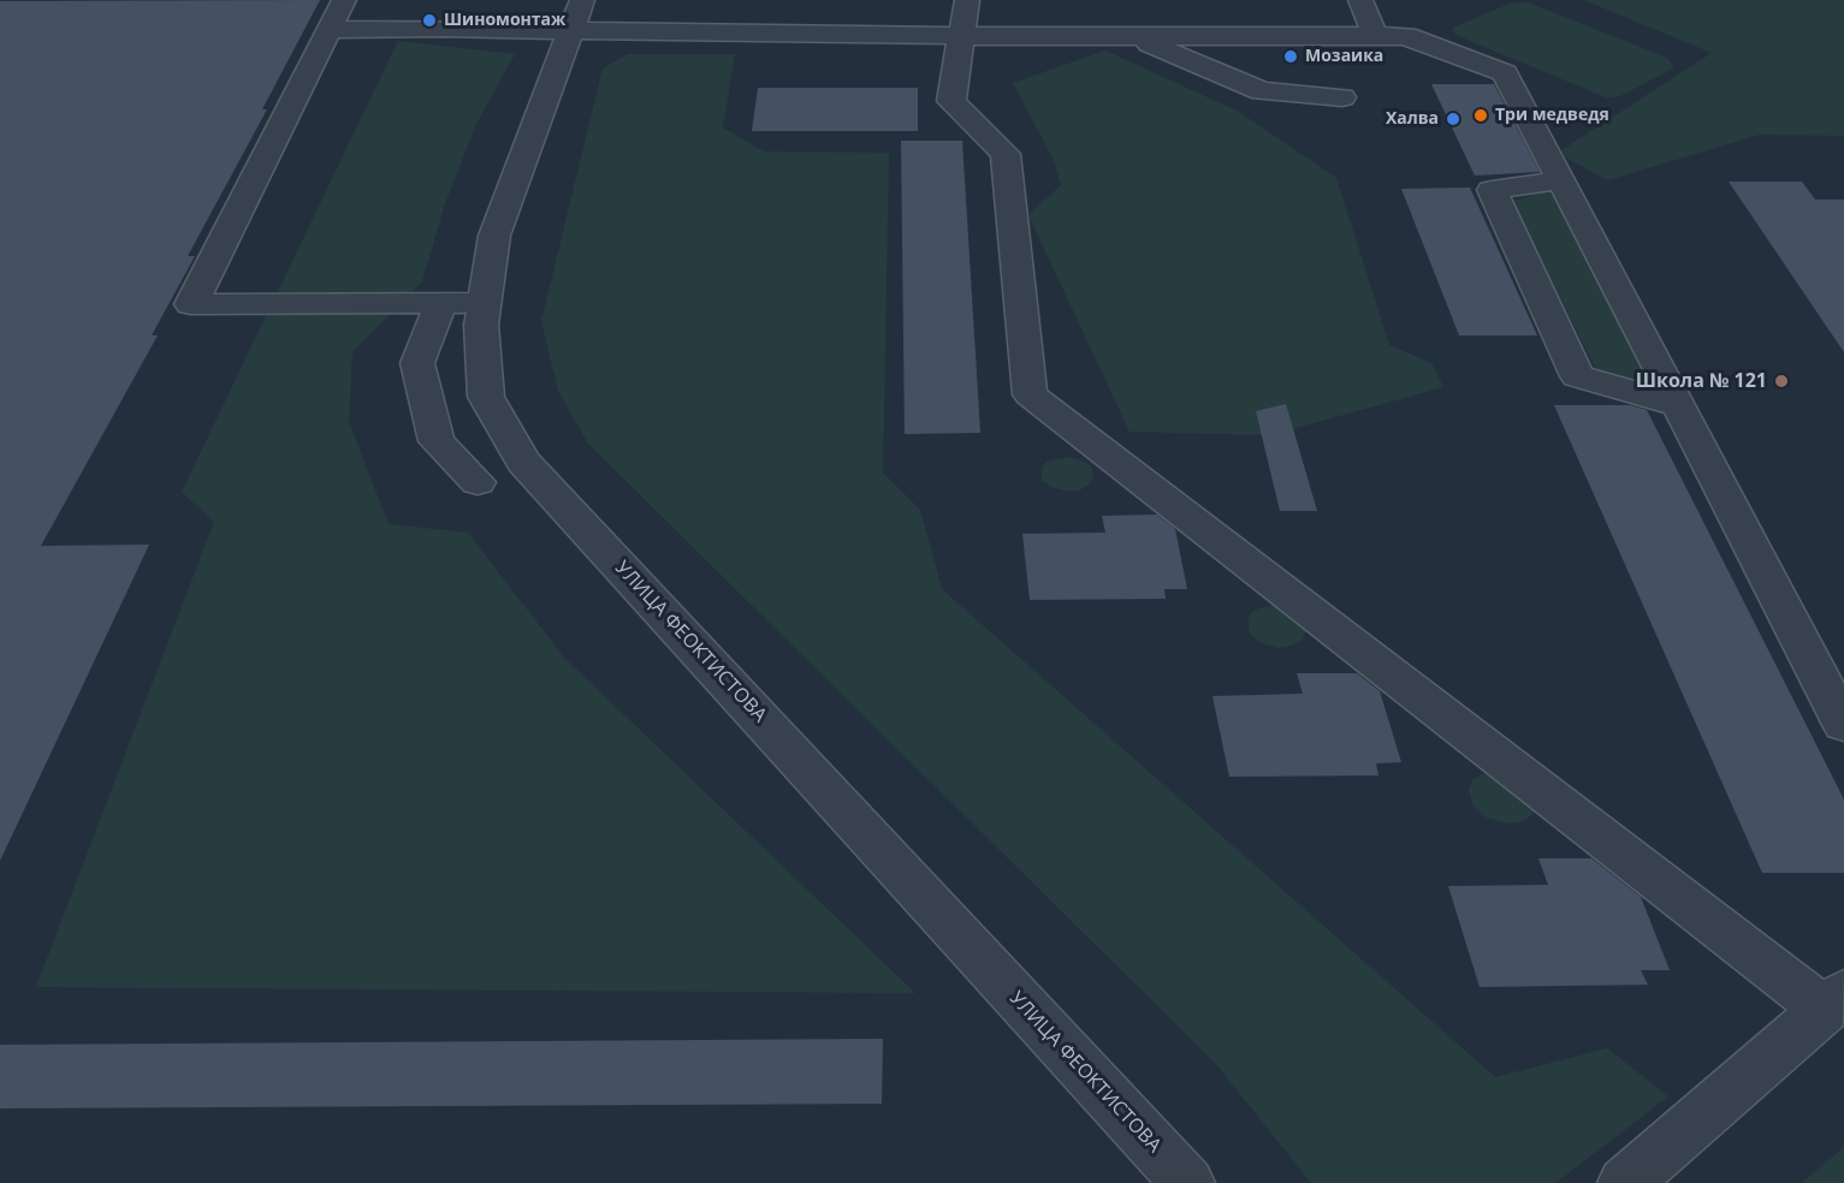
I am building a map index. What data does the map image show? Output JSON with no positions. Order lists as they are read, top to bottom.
{
  "streets": {
    "street": ["УЛИЦА ФЕОКТИСТОВА"]
  },
  "places": [
    "Шиномонтаж",
    "Мозаика",
    "Три медведя",
    "Халва",
    "Школа № 121"
  ]
}
